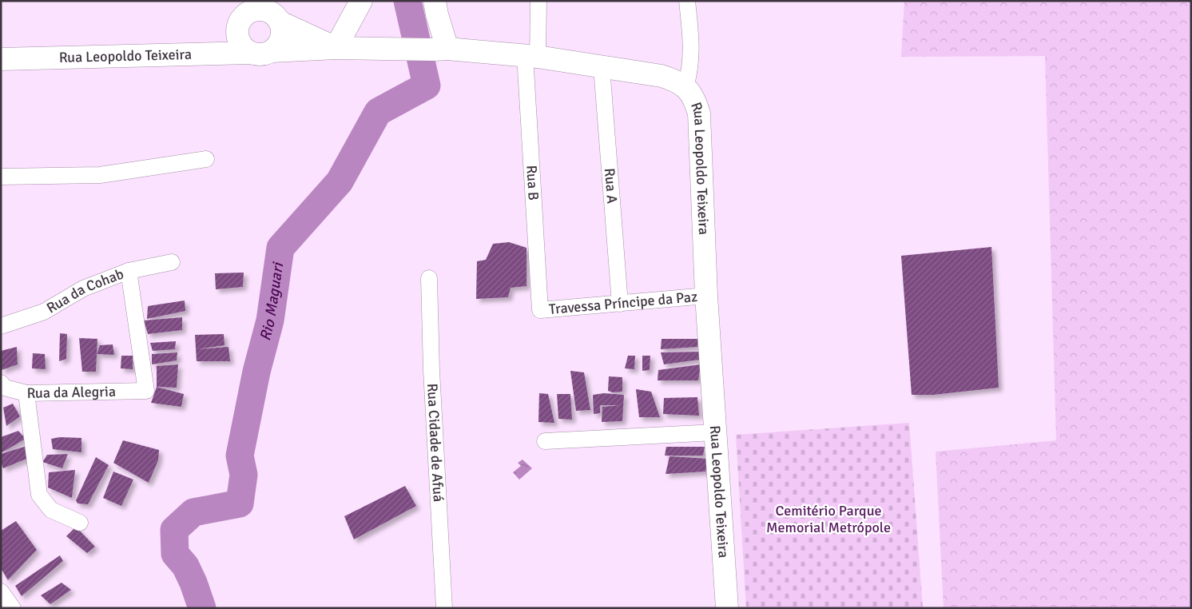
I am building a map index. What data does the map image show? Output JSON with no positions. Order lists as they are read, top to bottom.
{
  "streets": {
    "main road": ["Rua Leopoldo Teixeira"],
    "street": [
      "Rua B",
      "Rua A",
      "Rua da Cohab",
      "Travessa Príncipe da Paz",
      "Rua da Alegria",
      "Rua Cidade de Afuá"
    ]
  },
  "crossings": [
    ["Rua Leopoldo Teixeira", "Rua B"],
    ["Rua Leopoldo Teixeira", "Rua A"],
    ["Rua Leopoldo Teixeira", "Travessa Príncipe da Paz"],
    ["Rua B", "Travessa Príncipe da Paz"],
    ["Rua A", "Travessa Príncipe da Paz"],
    ["Rua da Cohab", "Rua da Alegria"]
  ],
  "water": ["Rio Maguari"],
  "parks": ["Cemitério Parque Memorial Metrópole"]
}
